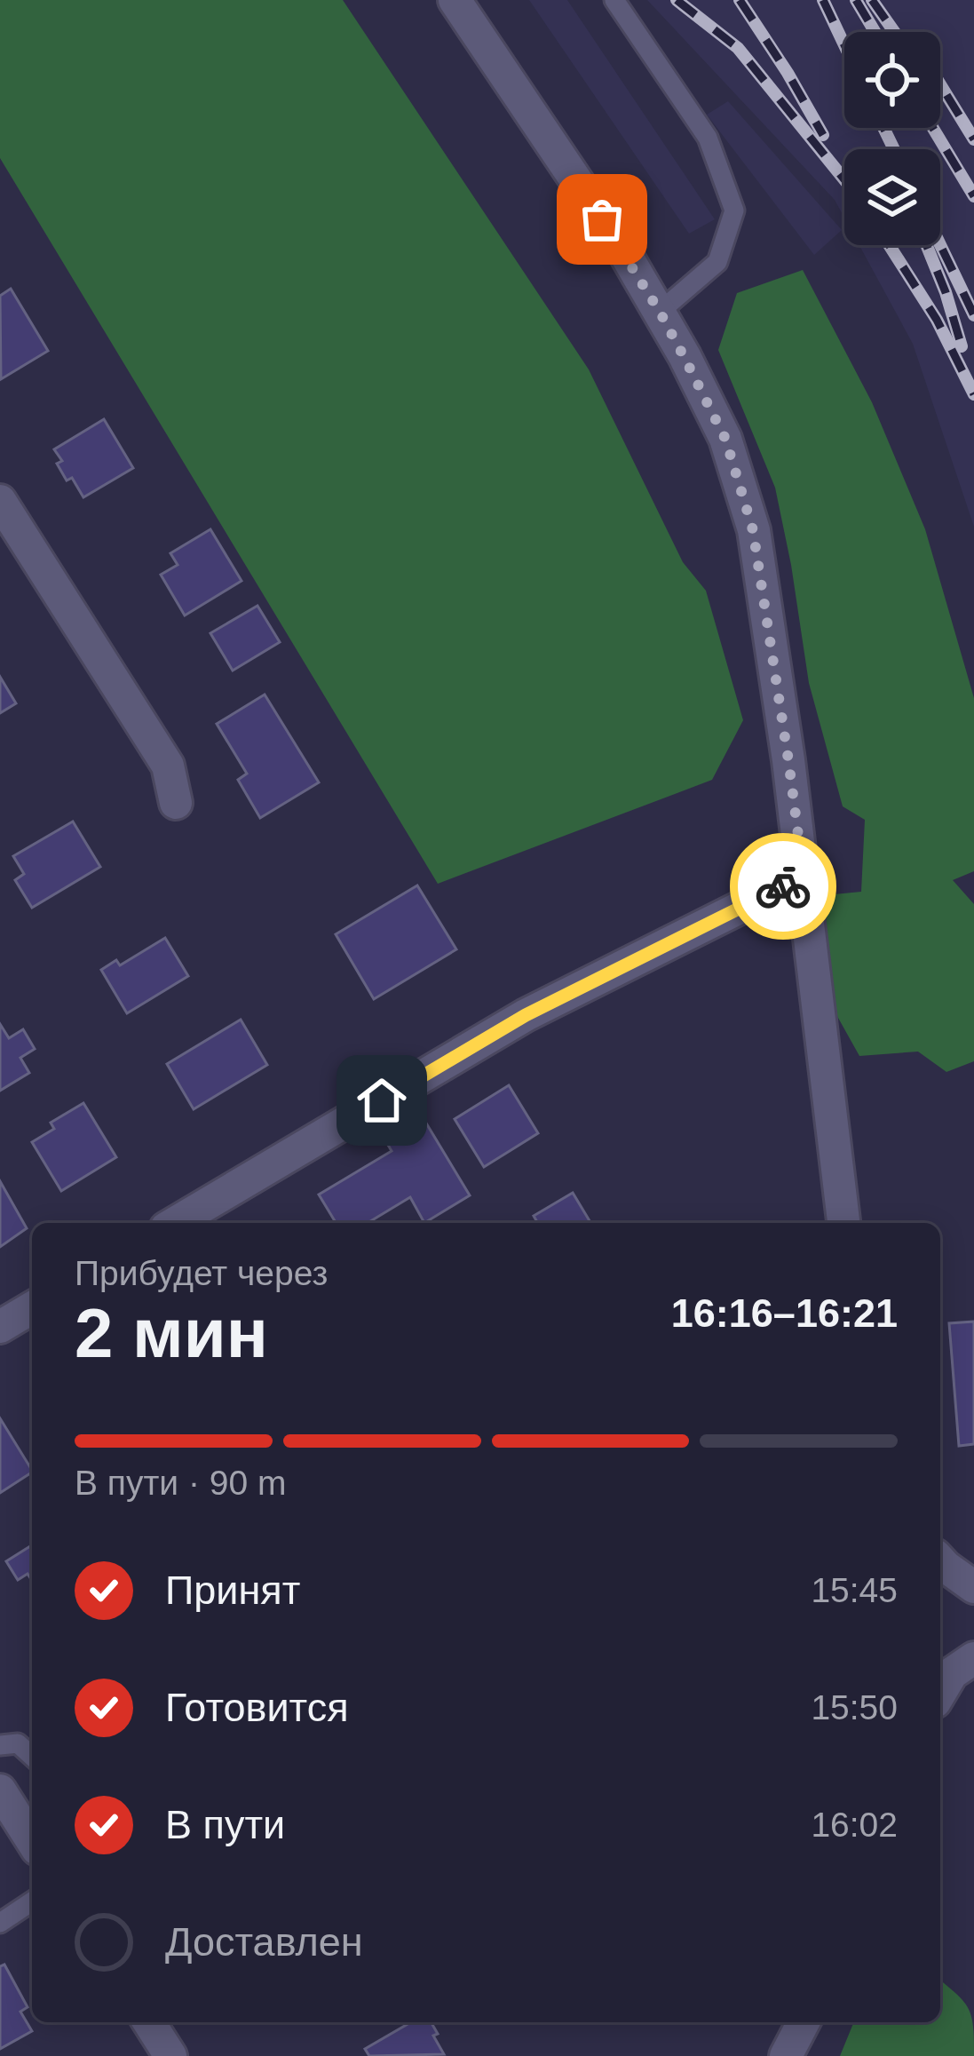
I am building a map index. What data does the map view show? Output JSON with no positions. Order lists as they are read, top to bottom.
{
  "page": {
    "heading": ["2 мин", "Прибудет через", "16:16–16:21"],
    "bar": "В пути · 90 m",
    "list": [
      ["Принят", "15:45"],
      ["Готовится", "15:50"],
      ["В пути", "16:02"],
      "Доставлен"
    ]
  }
}
